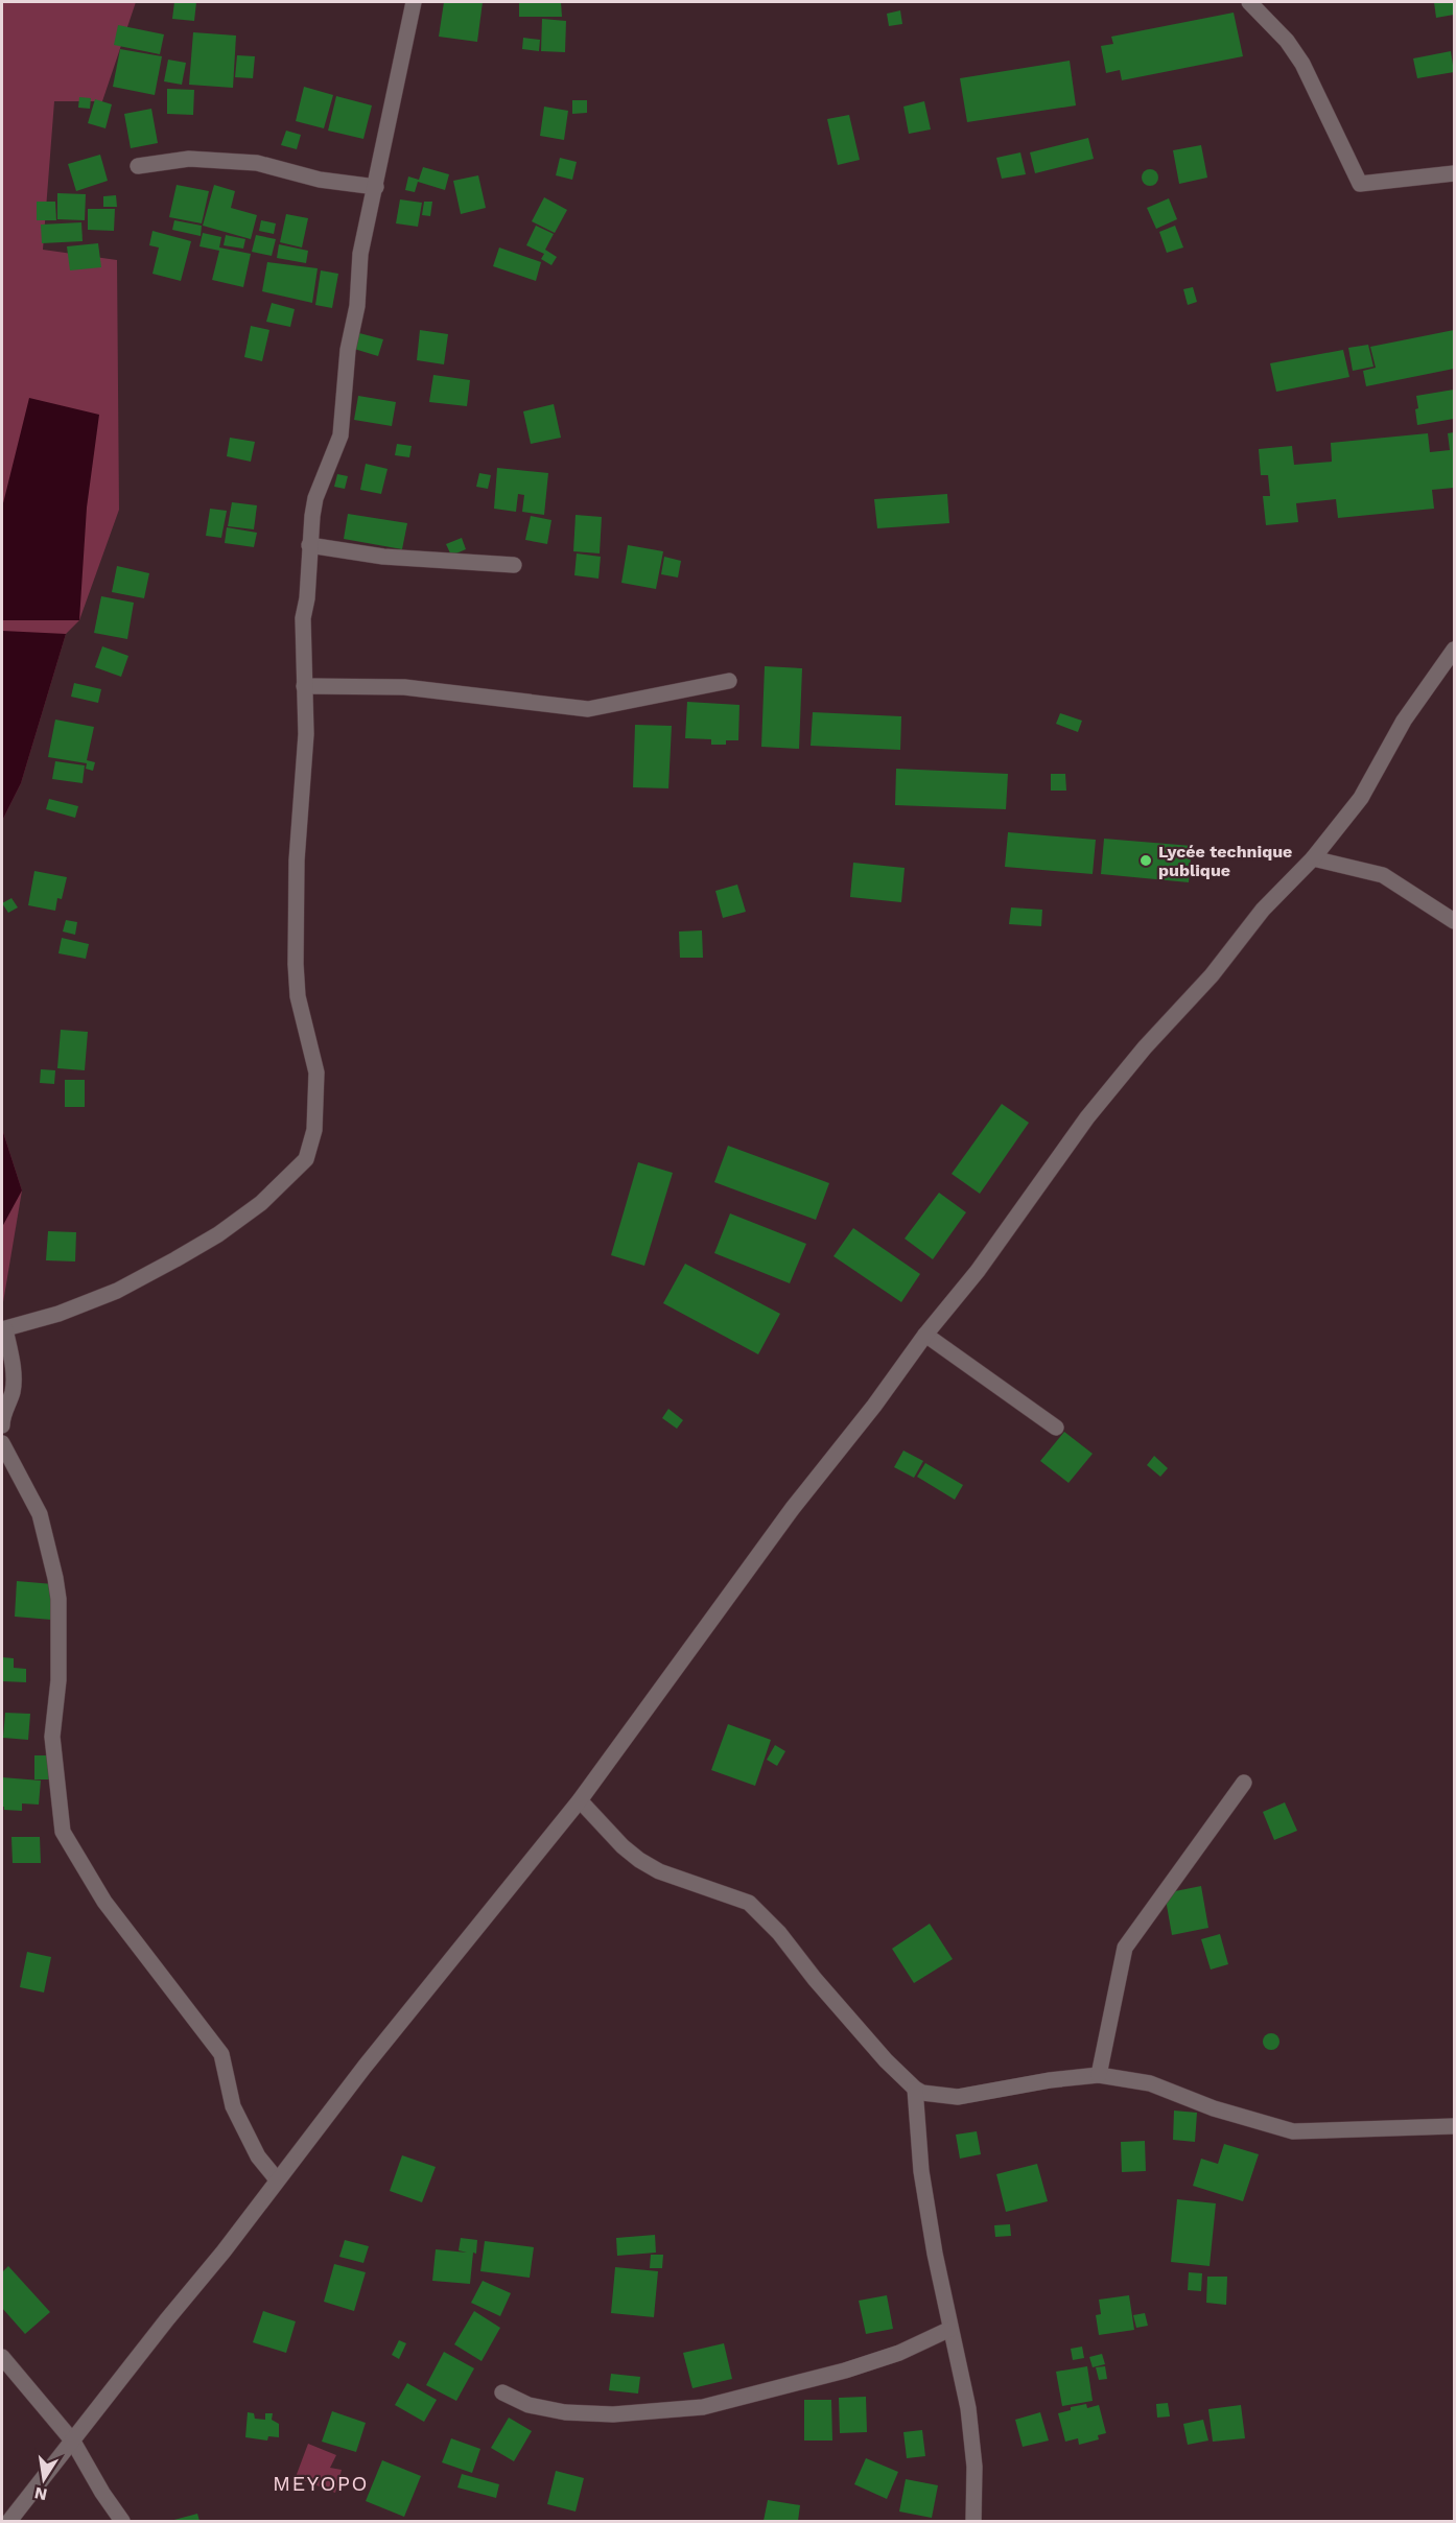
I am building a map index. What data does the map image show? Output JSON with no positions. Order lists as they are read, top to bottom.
{
  "districts": ["MEYOPO"],
  "places": ["Lycée technique publique"],
  "north": "bottom"
}
